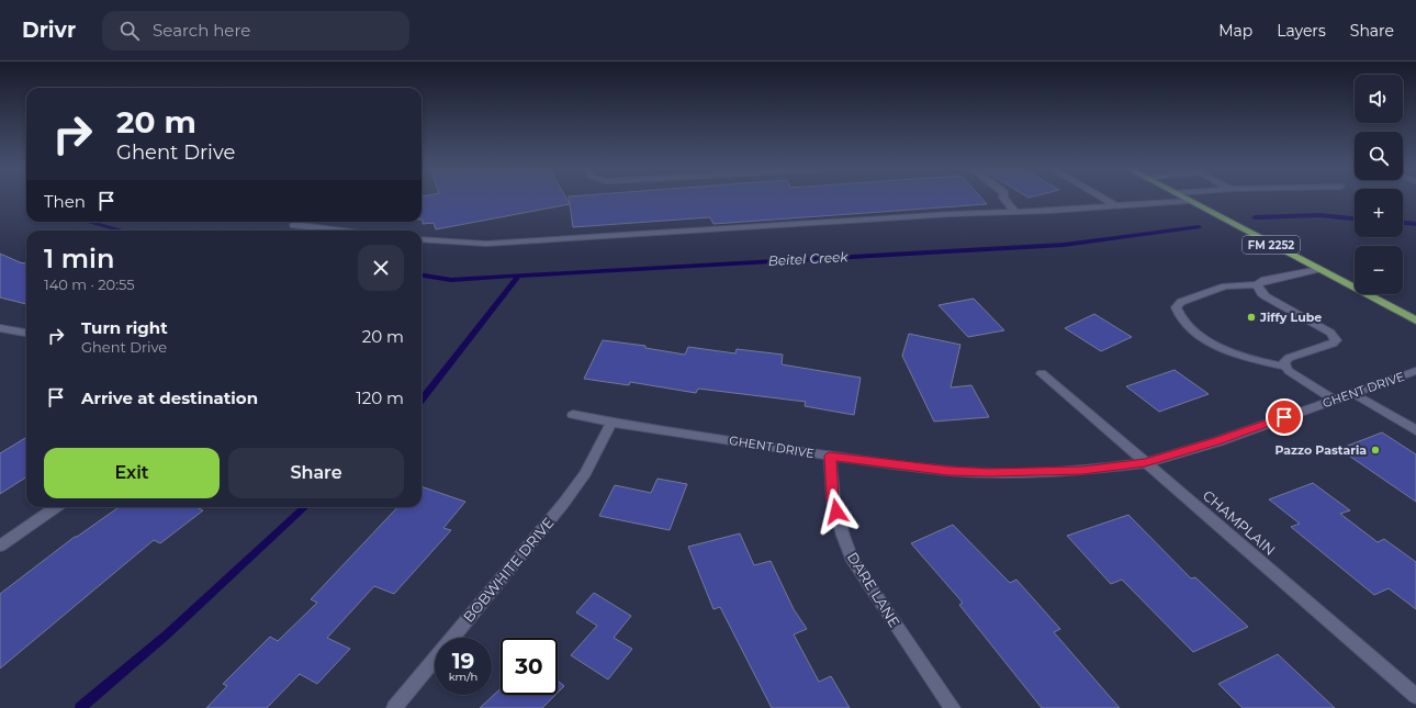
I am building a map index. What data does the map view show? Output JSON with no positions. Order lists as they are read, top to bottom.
{
  "streets": {
    "main road": ["FM 2252"],
    "street": [
      "GHENT DRIVE",
      "CHAMPLAIN",
      "BOBWHITE DRIVE",
      "DARE LANE"
    ]
  },
  "crossings": [
    ["GHENT DRIVE", "CHAMPLAIN"],
    ["GHENT DRIVE", "BOBWHITE DRIVE"],
    ["GHENT DRIVE", "DARE LANE"]
  ],
  "water": ["Beitel Creek"],
  "places": ["Jiffy Lube", "Pazzo Pastaria"],
  "page": {
    "header": "Drivr",
    "search": "Search here",
    "nav": ["Map", "Layers", "Share"],
    "map_buttons": ["+", "−"],
    "turn": ["20 m", "Ghent Drive"],
    "then": "Then",
    "heading": ["1 min", "140 m · 20:55"],
    "list": [
      {
        "name": "Turn right",
        "note": "Ghent Drive",
        "value": "20 m"
      },
      {
        "name": "Arrive at destination",
        "value": "120 m"
      }
    ],
    "buttons": ["Exit", "Share"],
    "speed": "19 km/h",
    "limit": "30"
  }
}
